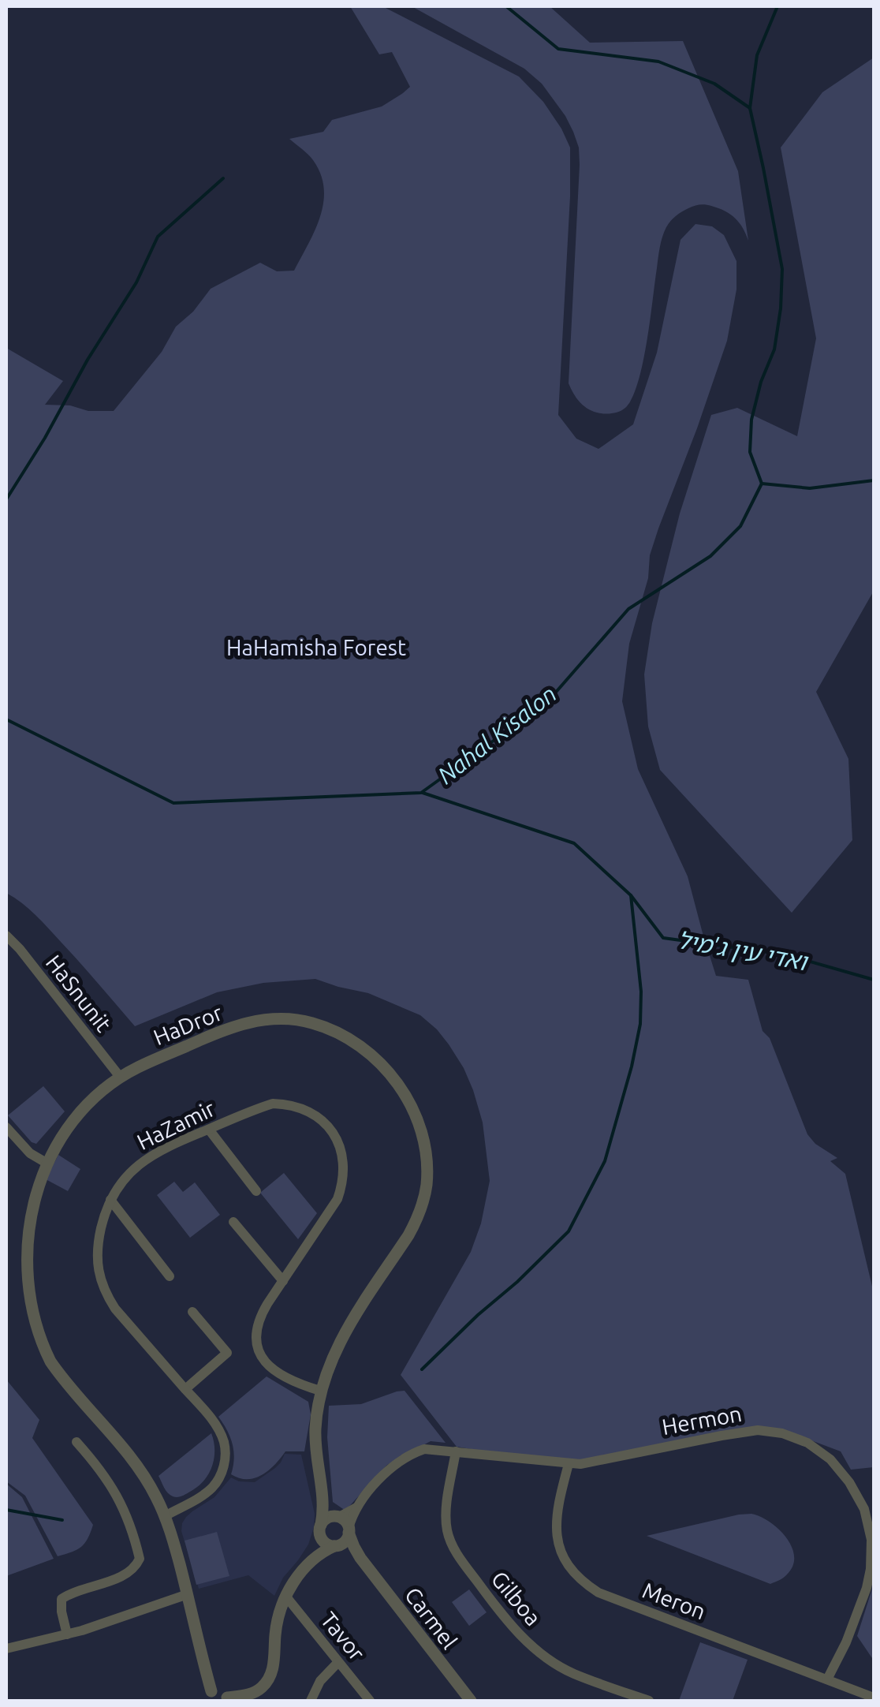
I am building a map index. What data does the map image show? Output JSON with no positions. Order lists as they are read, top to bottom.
{
  "streets": {
    "street": [
      "HaSnunit",
      "HaDror",
      "HaZamir",
      "Hermon",
      "Gilboa",
      "Meron",
      "Carmel",
      "Tavor"
    ]
  },
  "crossings": [
    ["HaSnunit", "HaDror"],
    ["HaDror", "HaZamir"],
    ["HaDror", "Hermon"],
    ["HaDror", "Carmel"],
    ["Hermon", "Gilboa"],
    ["Hermon", "Meron"],
    ["Hermon", "Carmel"]
  ],
  "water": ["Nahal Kisalon", "ואדי עין ג'מיל"],
  "parks": ["HaHamisha Forest"]
}
